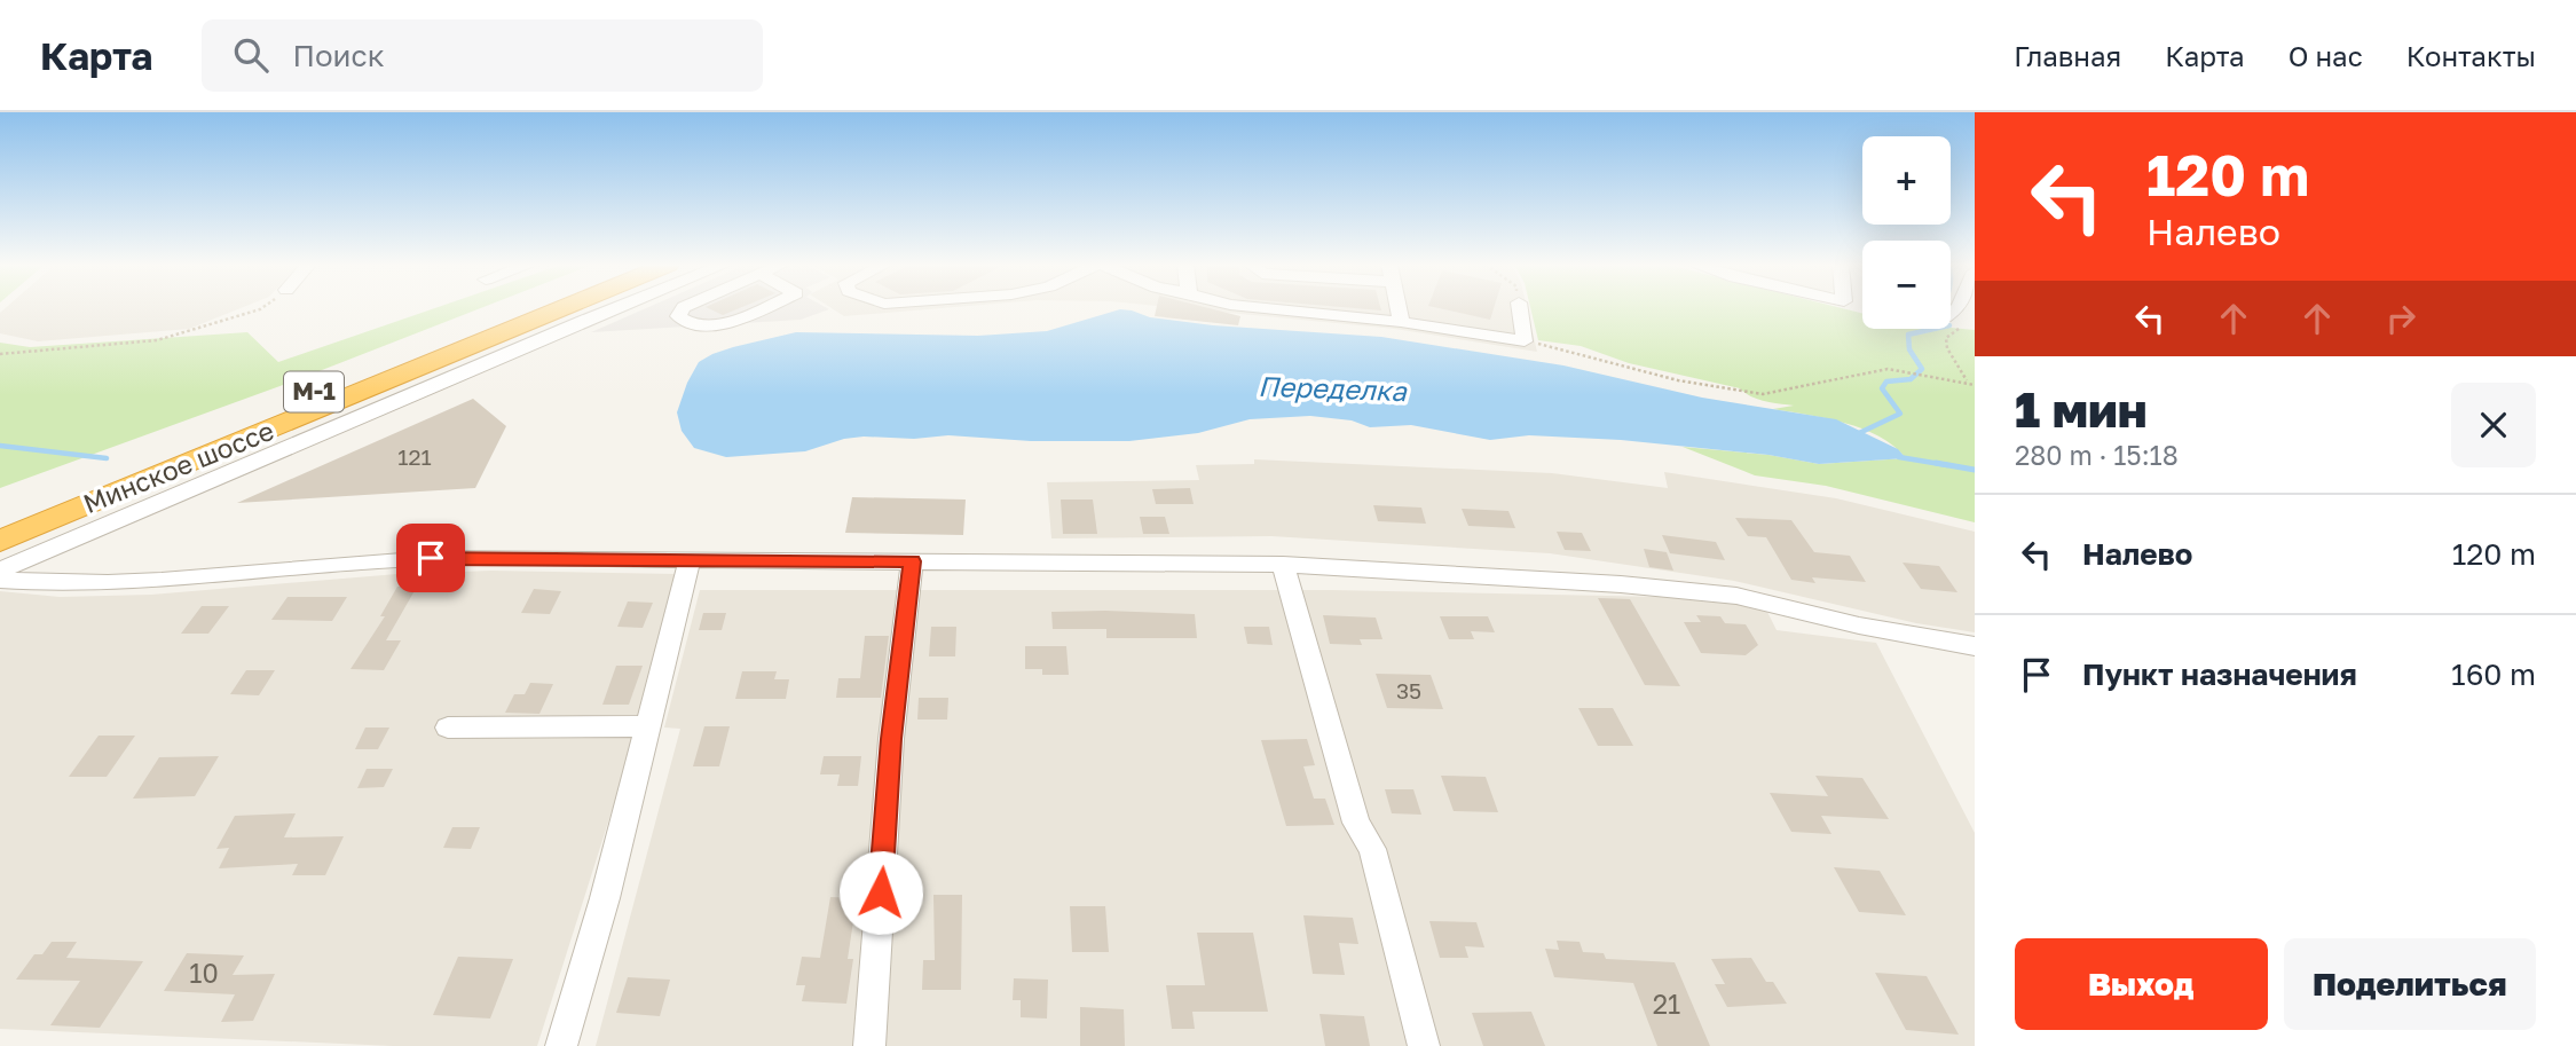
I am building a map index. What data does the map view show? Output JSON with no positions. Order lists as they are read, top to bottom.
{
  "streets": {
    "highway": ["М-1", "Минское шоссе"]
  },
  "water": ["Переделка"],
  "house_numbers": [
    "121",
    "35",
    "10",
    "21"
  ],
  "page": {
    "header": "Карта",
    "search": "Поиск",
    "nav": [
      "Главная",
      "Карта",
      "О нас",
      "Контакты"
    ],
    "turn": ["120 m", "Налево"],
    "map_buttons": ["+", "−"],
    "heading": ["1 мин", "280 m · 15:18"],
    "list": [
      {
        "name": "Налево",
        "value": "120 m"
      },
      {
        "name": "Пункт назначения",
        "value": "160 m"
      }
    ],
    "buttons": ["Выход", "Поделиться"]
  }
}
